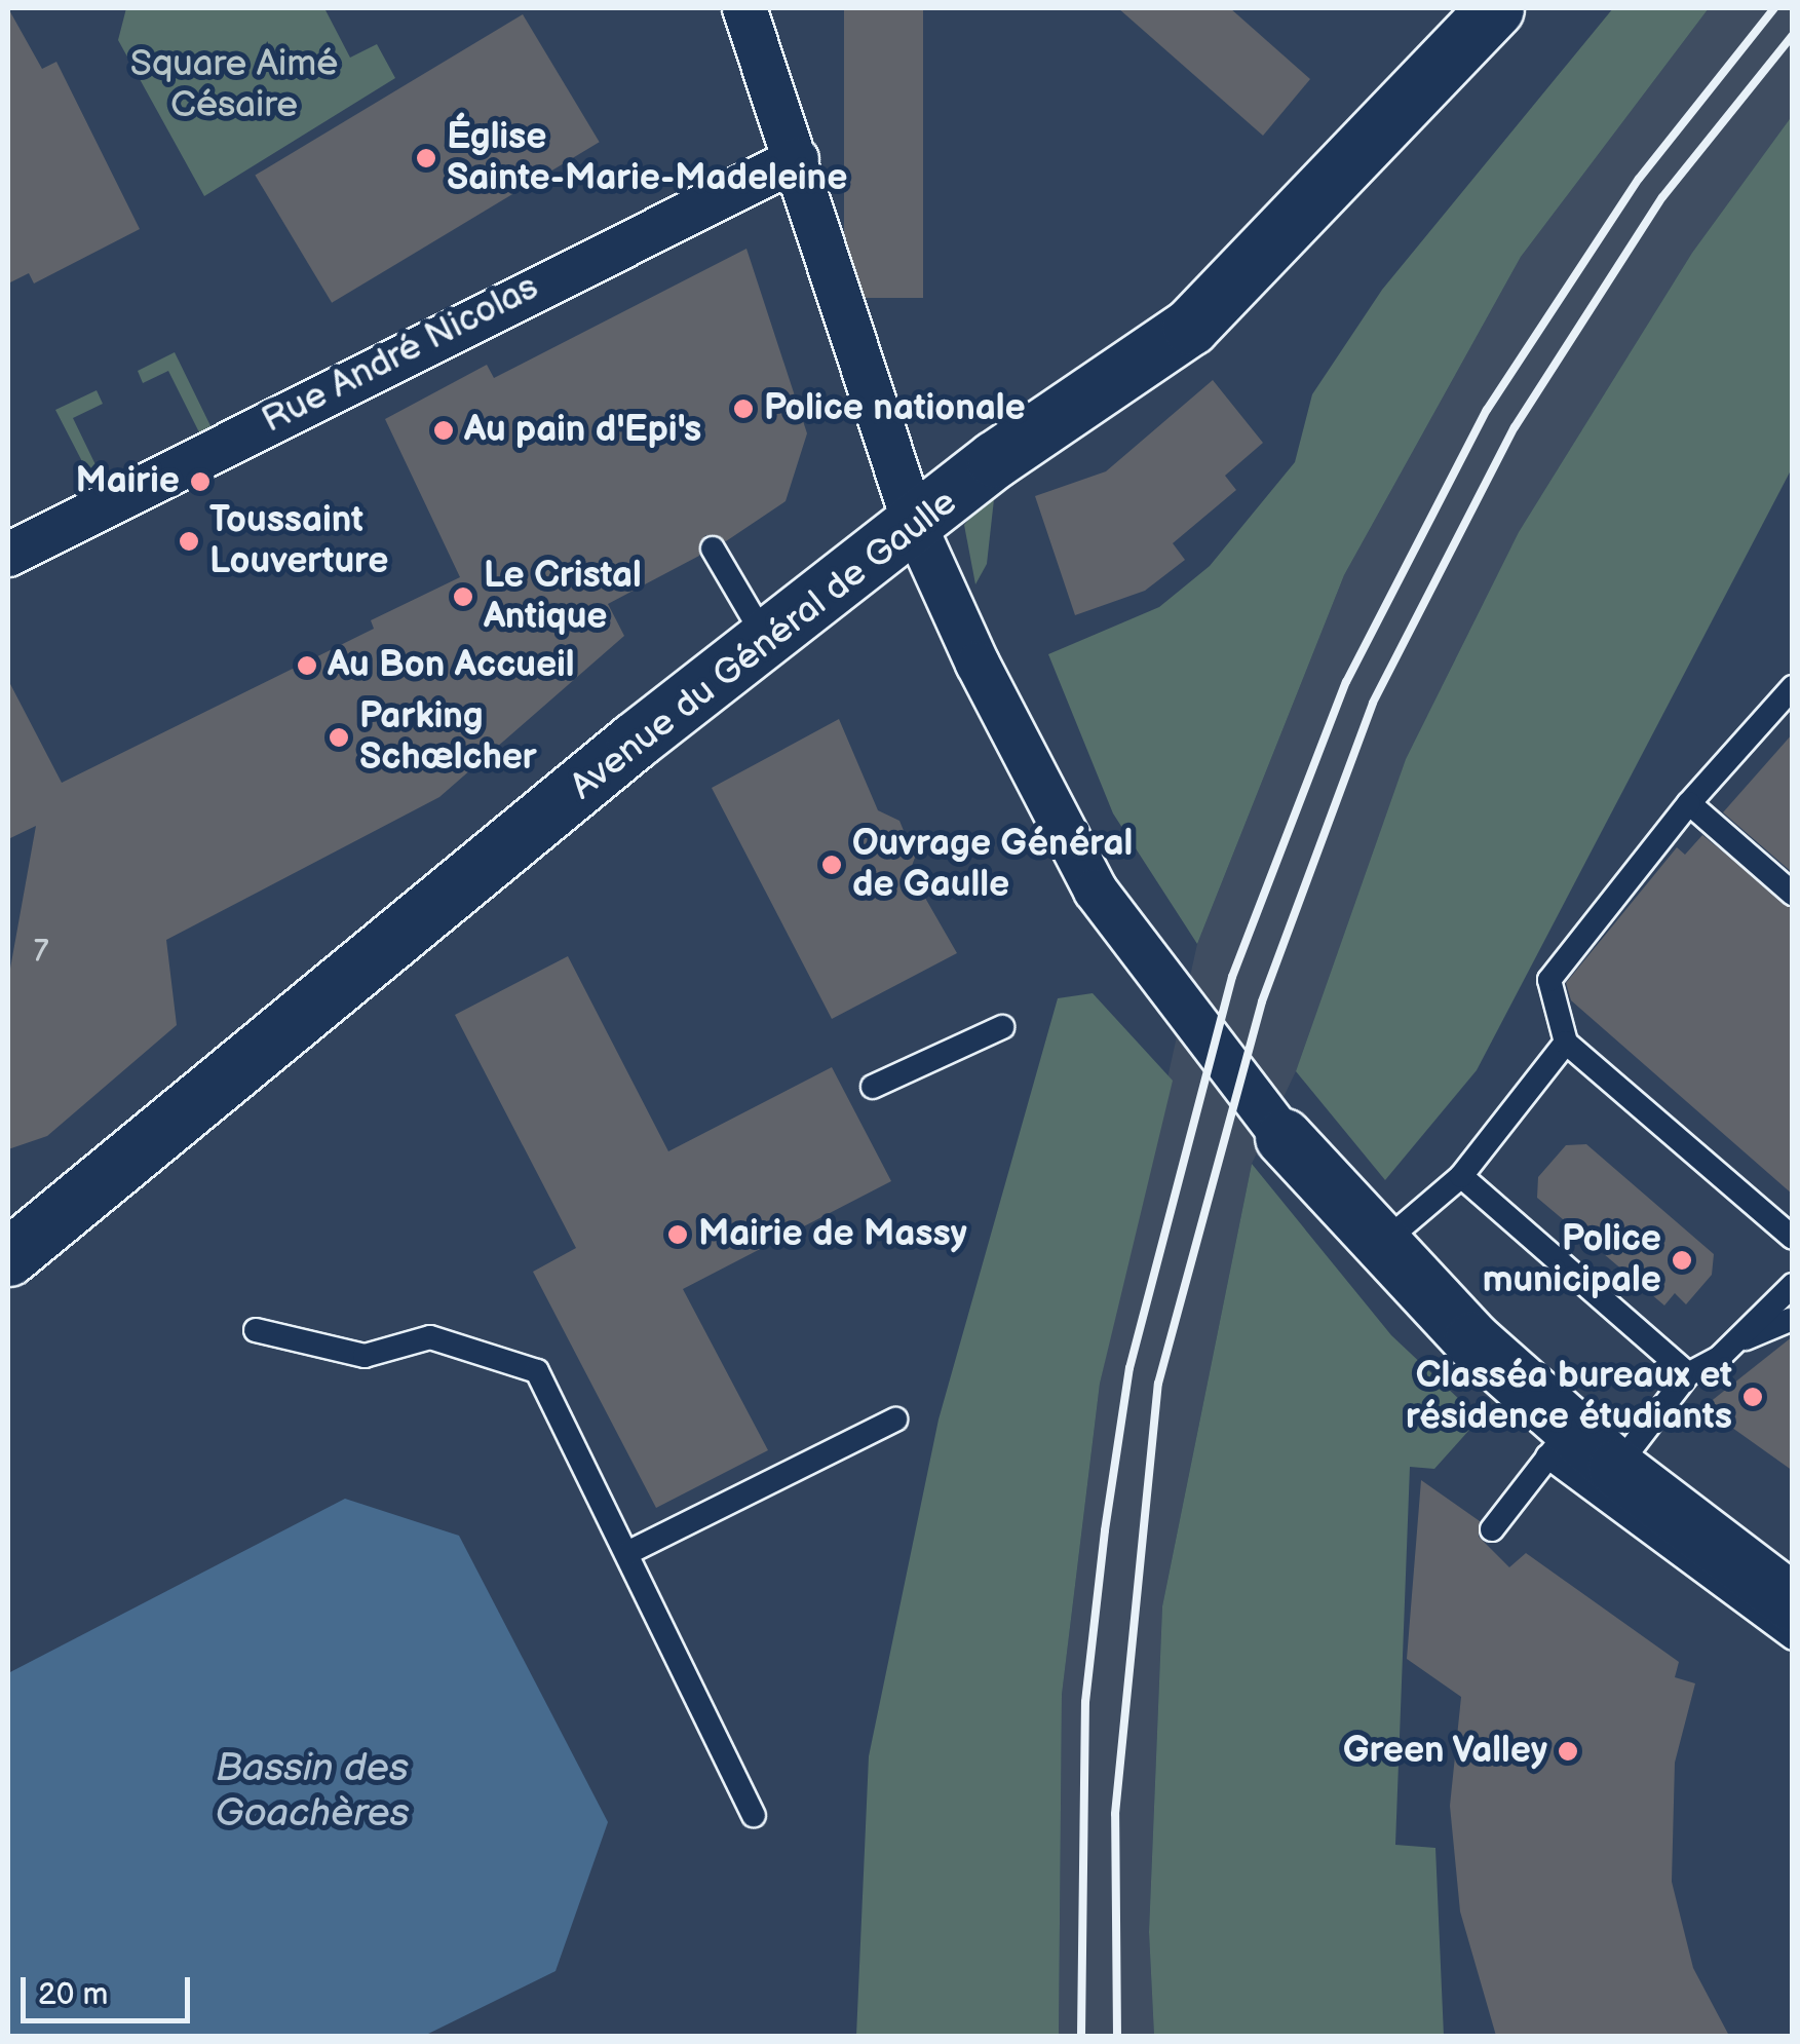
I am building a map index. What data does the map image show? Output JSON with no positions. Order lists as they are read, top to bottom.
{
  "streets": {
    "main road": ["Avenue du Général de Gaulle"],
    "street": ["Rue André Nicolas"]
  },
  "water": ["Bassin des Goachères"],
  "parks": ["Square Aimé Césaire"],
  "places": [
    "Église Sainte-Marie-Madeleine",
    "Police nationale",
    "Au pain d'Epi's",
    "Mairie",
    "Toussaint Louverture",
    "Le Cristal Antique",
    "Au Bon Accueil",
    "Parking Schœlcher",
    "Ouvrage Général de Gaulle",
    "Mairie de Massy",
    "Police municipale",
    "Classéa bureaux et résidence étudiants",
    "Green Valley"
  ],
  "house_numbers": ["7"],
  "scale_bar": "20 m"
}
